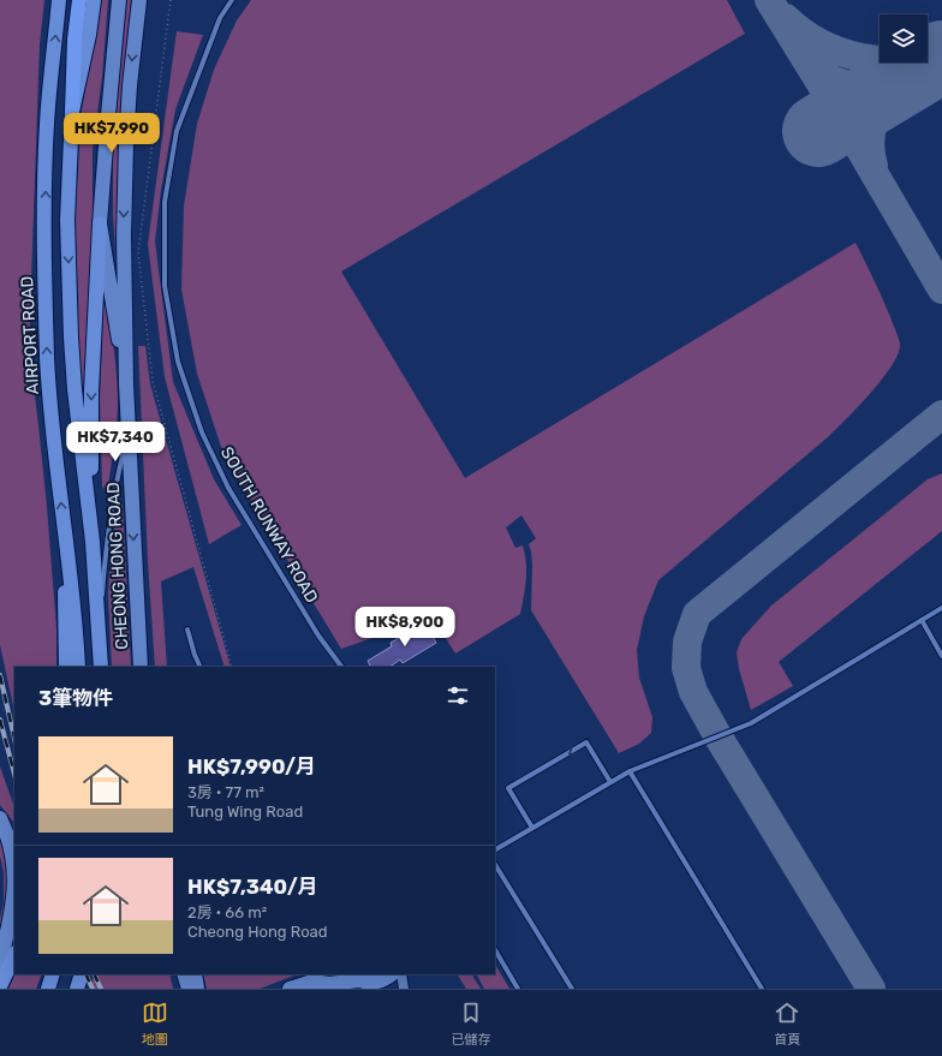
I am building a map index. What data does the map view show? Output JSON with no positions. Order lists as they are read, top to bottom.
{
  "streets": {
    "main road": ["AIRPORT ROAD"],
    "street": ["CHEONG HONG ROAD"],
    "lane": ["SOUTH RUNWAY ROAD"]
  },
  "one_way": ["CHEONG HONG ROAD"],
  "page": {
    "price": ["HK$7,990", "HK$7,340", "HK$8,900"],
    "heading": "3筆物件",
    "list": [
      {
        "name": "HK$7,990/月",
        "note": "3房 · 77 m² · Tung Wing Road"
      },
      {
        "name": "HK$7,340/月",
        "note": "2房 · 66 m² · Cheong Hong Road"
      }
    ],
    "tabs": ["地圖", "已儲存", "首頁"]
  }
}
